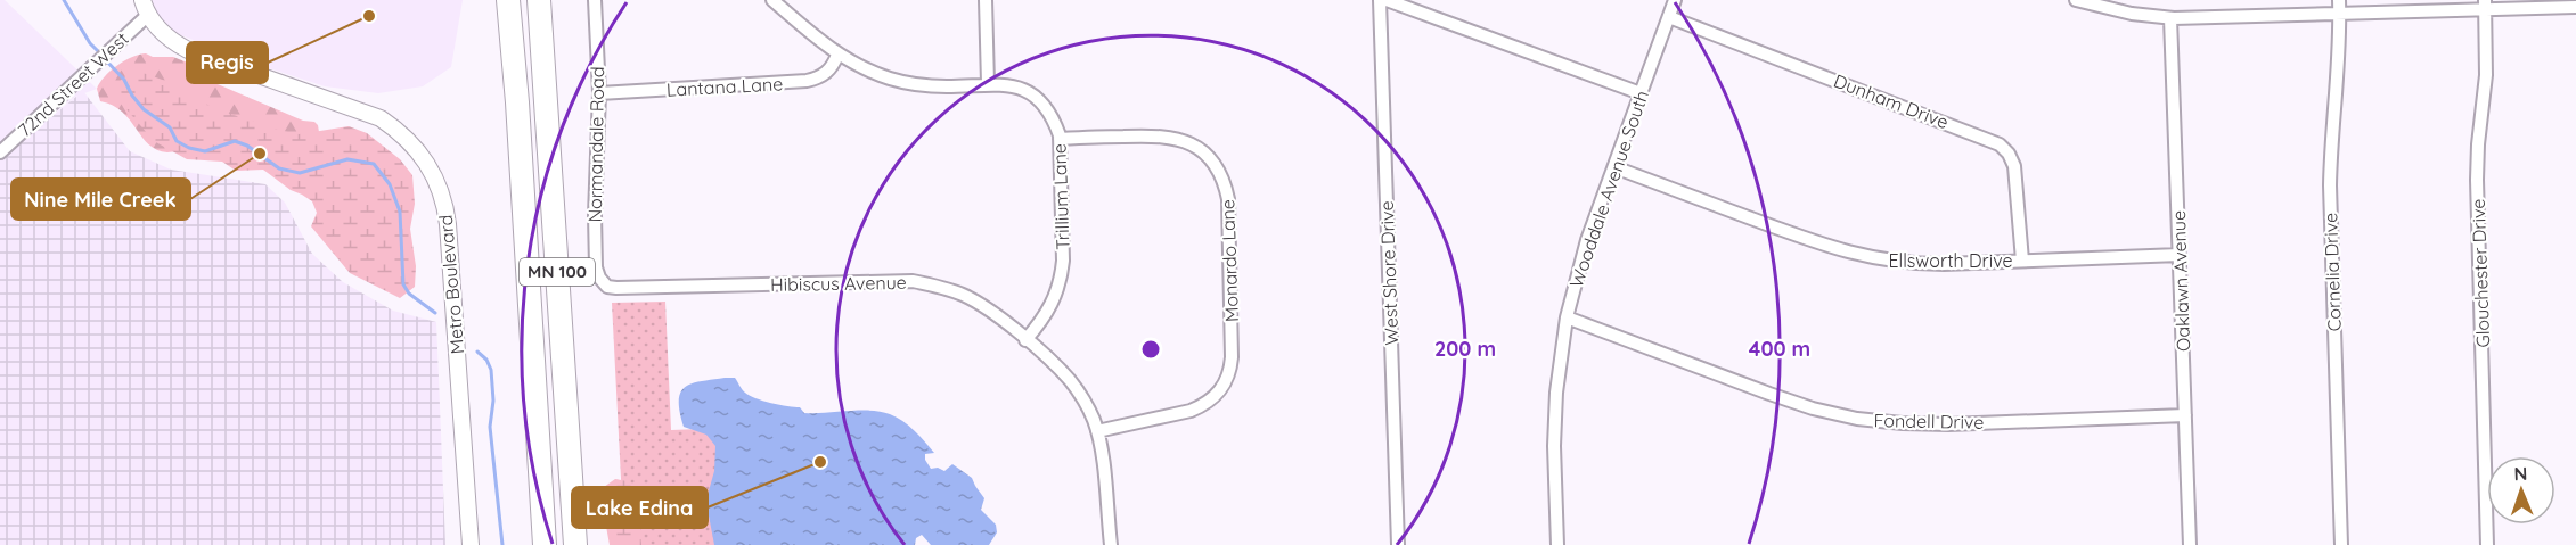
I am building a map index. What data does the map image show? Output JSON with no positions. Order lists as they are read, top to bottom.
{
  "streets": {
    "highway": ["MN 100"],
    "street": [
      "72nd Street West",
      "Lantana Lane",
      "Dunham Drive",
      "Normandale Road",
      "Wooddale Avenue South",
      "Trillium Lane",
      "Monardo Lane",
      "Ellsworth Drive",
      "Cornelia Drive",
      "West Shore Drive",
      "Glouchester Drive",
      "Oaklawn Avenue",
      "Hibiscus Avenue",
      "Metro Boulevard",
      "Fondell Drive"
    ]
  },
  "crossings": [
    ["72nd Street West", "Metro Boulevard"],
    ["Lantana Lane", "Normandale Road"],
    ["Lantana Lane", "Trillium Lane"],
    ["Dunham Drive", "Wooddale Avenue South"],
    ["Dunham Drive", "Ellsworth Drive"],
    ["Normandale Road", "Hibiscus Avenue"],
    ["Wooddale Avenue South", "Ellsworth Drive"],
    ["Wooddale Avenue South", "Fondell Drive"],
    ["Trillium Lane", "Monardo Lane"],
    ["Trillium Lane", "Hibiscus Avenue"],
    ["Monardo Lane", "Hibiscus Avenue"],
    ["Ellsworth Drive", "Oaklawn Avenue"],
    ["Oaklawn Avenue", "Fondell Drive"]
  ],
  "places": ["Regis", "Nine Mile Creek", "Lake Edina"],
  "north": "top",
  "rings": ["200 m", "400 m"]
}
